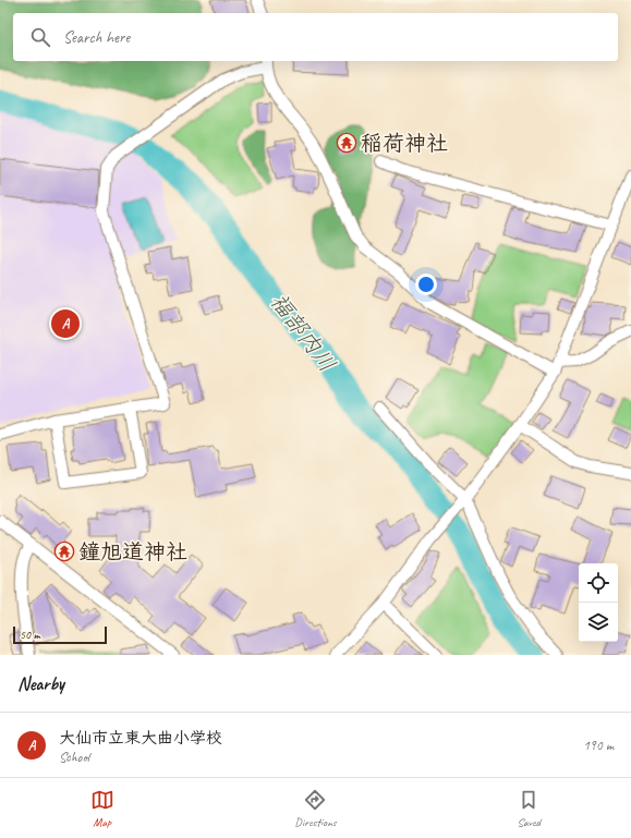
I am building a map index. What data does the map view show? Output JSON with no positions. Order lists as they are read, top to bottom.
{
  "water": ["福部内川"],
  "places": {
    "temple": ["稲荷神社", "鐘旭道神社"]
  },
  "scale_bar": "50 m",
  "page": {
    "search": "Search here",
    "pins": "A",
    "scale": "50 m",
    "heading": "Nearby",
    "list": [
      {
        "mark": "A",
        "name": "大仙市立東大曲小学校",
        "note": "School",
        "value": "190 m"
      }
    ],
    "nav": ["Map", "Directions", "Saved"]
  }
}
